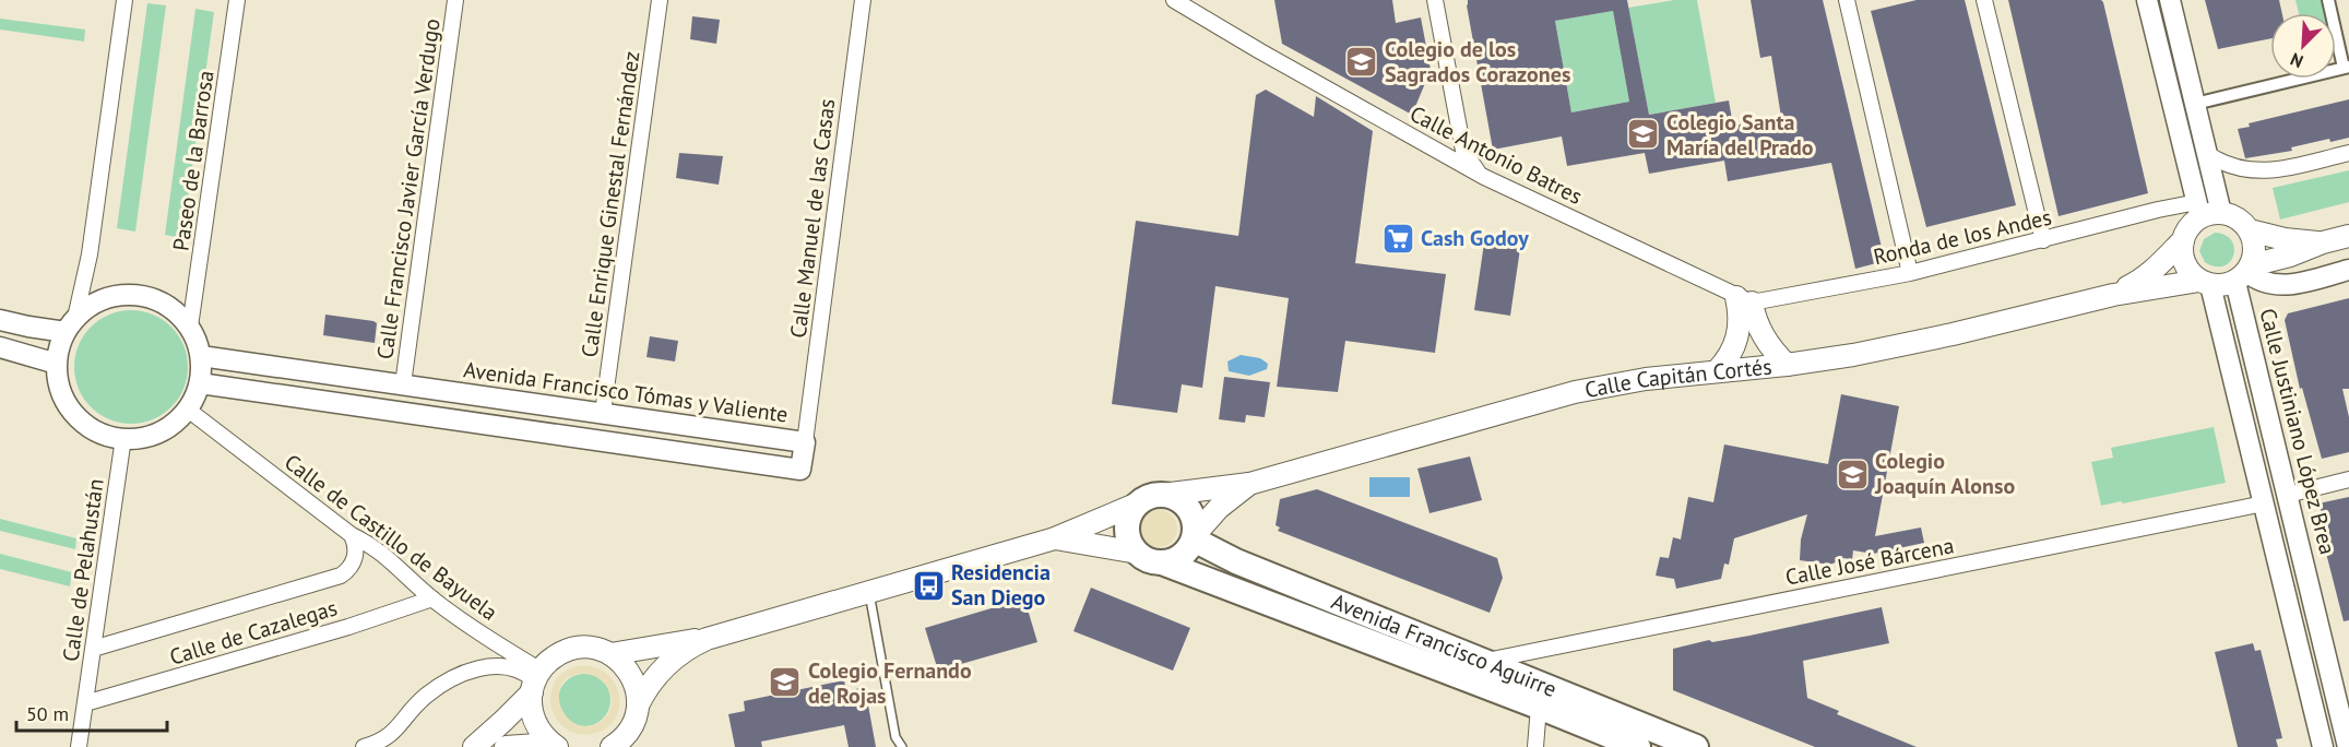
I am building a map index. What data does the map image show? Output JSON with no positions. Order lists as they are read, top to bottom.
{
  "streets": {
    "main road": ["Calle Capitán Cortés", "Avenida Francisco Aguirre"],
    "street": [
      "Calle Antonio Batres",
      "Paseo de la Barrosa",
      "Calle Francisco Javier García Verdugo",
      "Calle Enrique Ginestal Fernández",
      "Calle Manuel de las Casas",
      "Ronda de los Andes",
      "Avenida Francisco Tómas y Valiente",
      "Calle Justiniano López Brea",
      "Calle de Castillo de Bayuela",
      "Calle José Bárcena",
      "Calle de Pelahustán",
      "Calle de Cazalegas"
    ]
  },
  "crossings": [
    ["Calle Antonio Batres", "Ronda de los Andes"],
    ["Paseo de la Barrosa", "Avenida Francisco Tómas y Valiente"],
    ["Paseo de la Barrosa", "Calle de Castillo de Bayuela"],
    ["Paseo de la Barrosa", "Calle de Pelahustán"],
    ["Calle Francisco Javier García Verdugo", "Avenida Francisco Tómas y Valiente"],
    ["Calle Enrique Ginestal Fernández", "Avenida Francisco Tómas y Valiente"],
    ["Calle Manuel de las Casas", "Avenida Francisco Tómas y Valiente"],
    ["Ronda de los Andes", "Calle Capitán Cortés"],
    ["Ronda de los Andes", "Calle Justiniano López Brea"],
    ["Calle Capitán Cortés", "Calle Justiniano López Brea"],
    ["Calle Capitán Cortés", "Calle de Castillo de Bayuela"],
    ["Calle Capitán Cortés", "Avenida Francisco Aguirre"],
    ["Avenida Francisco Tómas y Valiente", "Calle de Castillo de Bayuela"],
    ["Avenida Francisco Tómas y Valiente", "Calle de Pelahustán"],
    ["Calle de Castillo de Bayuela", "Calle de Pelahustán"],
    ["Calle de Castillo de Bayuela", "Calle de Cazalegas"],
    ["Calle José Bárcena", "Avenida Francisco Aguirre"],
    ["Calle de Pelahustán", "Calle de Cazalegas"]
  ],
  "places": {
    "school or university": [
      "Colegio de los Sagrados Corazones",
      "Colegio Santa María del Prado",
      "Colegio Joaquín Alonso",
      "Colegio Fernando de Rojas"
    ],
    "supermarket": ["Cash Godoy"],
    "bus stop": ["Residencia San Diego"]
  },
  "scale_bar": "50 m",
  "north": "bottom left"
}
